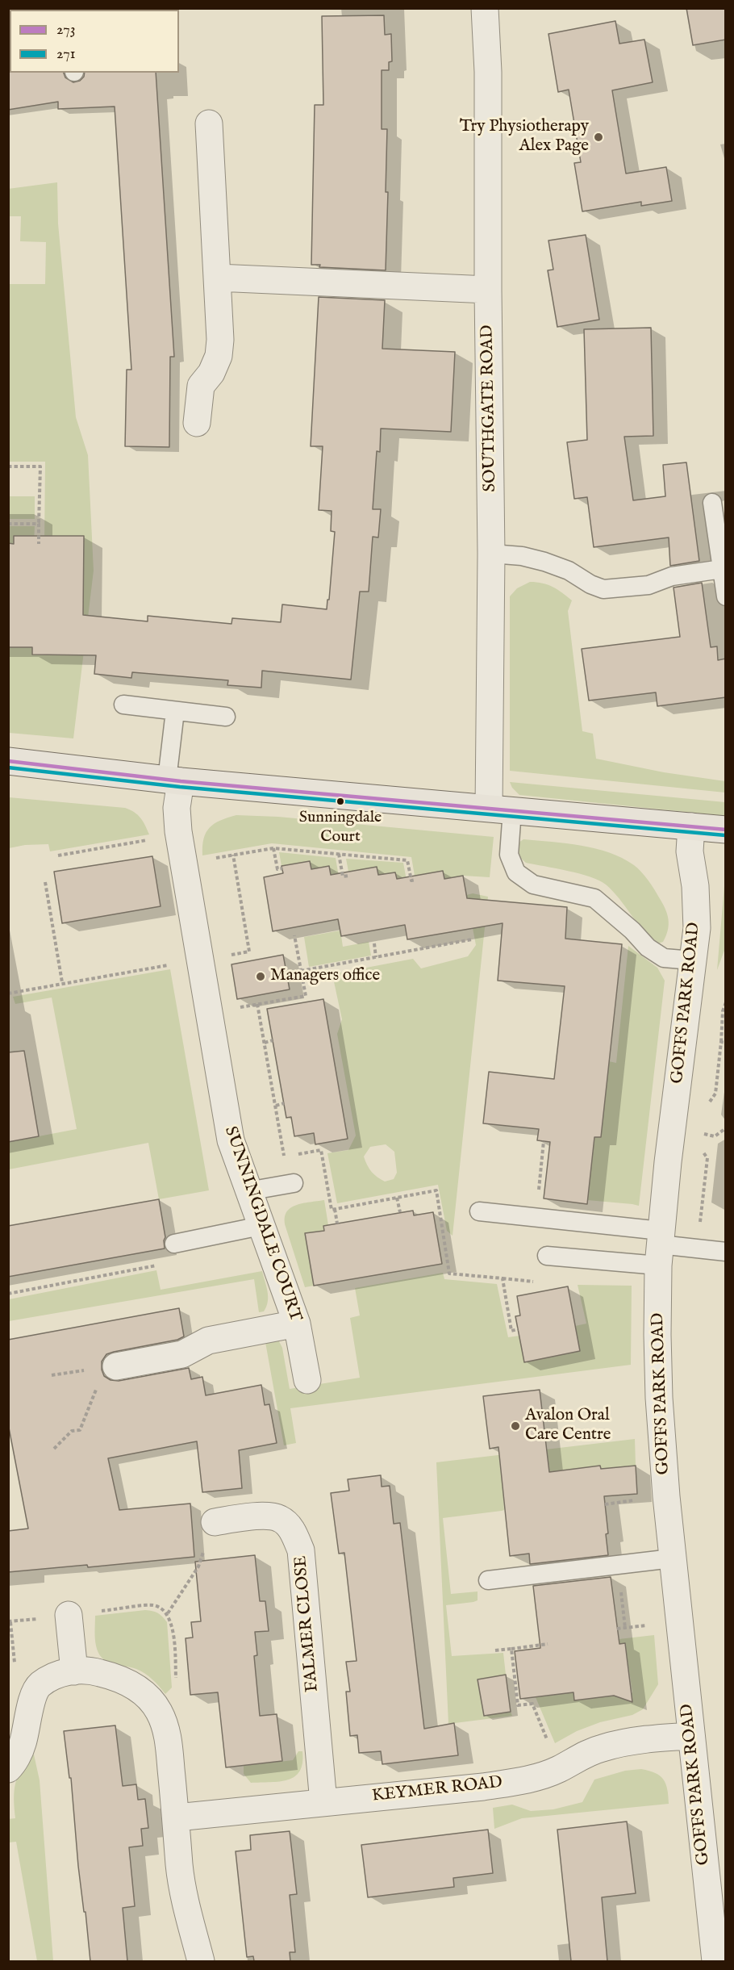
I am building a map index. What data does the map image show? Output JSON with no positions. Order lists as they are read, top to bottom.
{
  "streets": {
    "street": [
      "SOUTHGATE ROAD",
      "GOFFS PARK ROAD",
      "SUNNINGDALE COURT",
      "FALMER CLOSE",
      "KEYMER ROAD"
    ]
  },
  "crossings": [
    ["GOFFS PARK ROAD", "KEYMER ROAD"],
    ["FALMER CLOSE", "KEYMER ROAD"]
  ],
  "places": [
    "Try Physiotherapy Alex Page",
    "Sunningdale Court",
    "Managers office",
    "Avalon Oral Care Centre"
  ],
  "lines": ["transit line 273", "transit line 271"],
  "legend": ["273", "271"]
}
